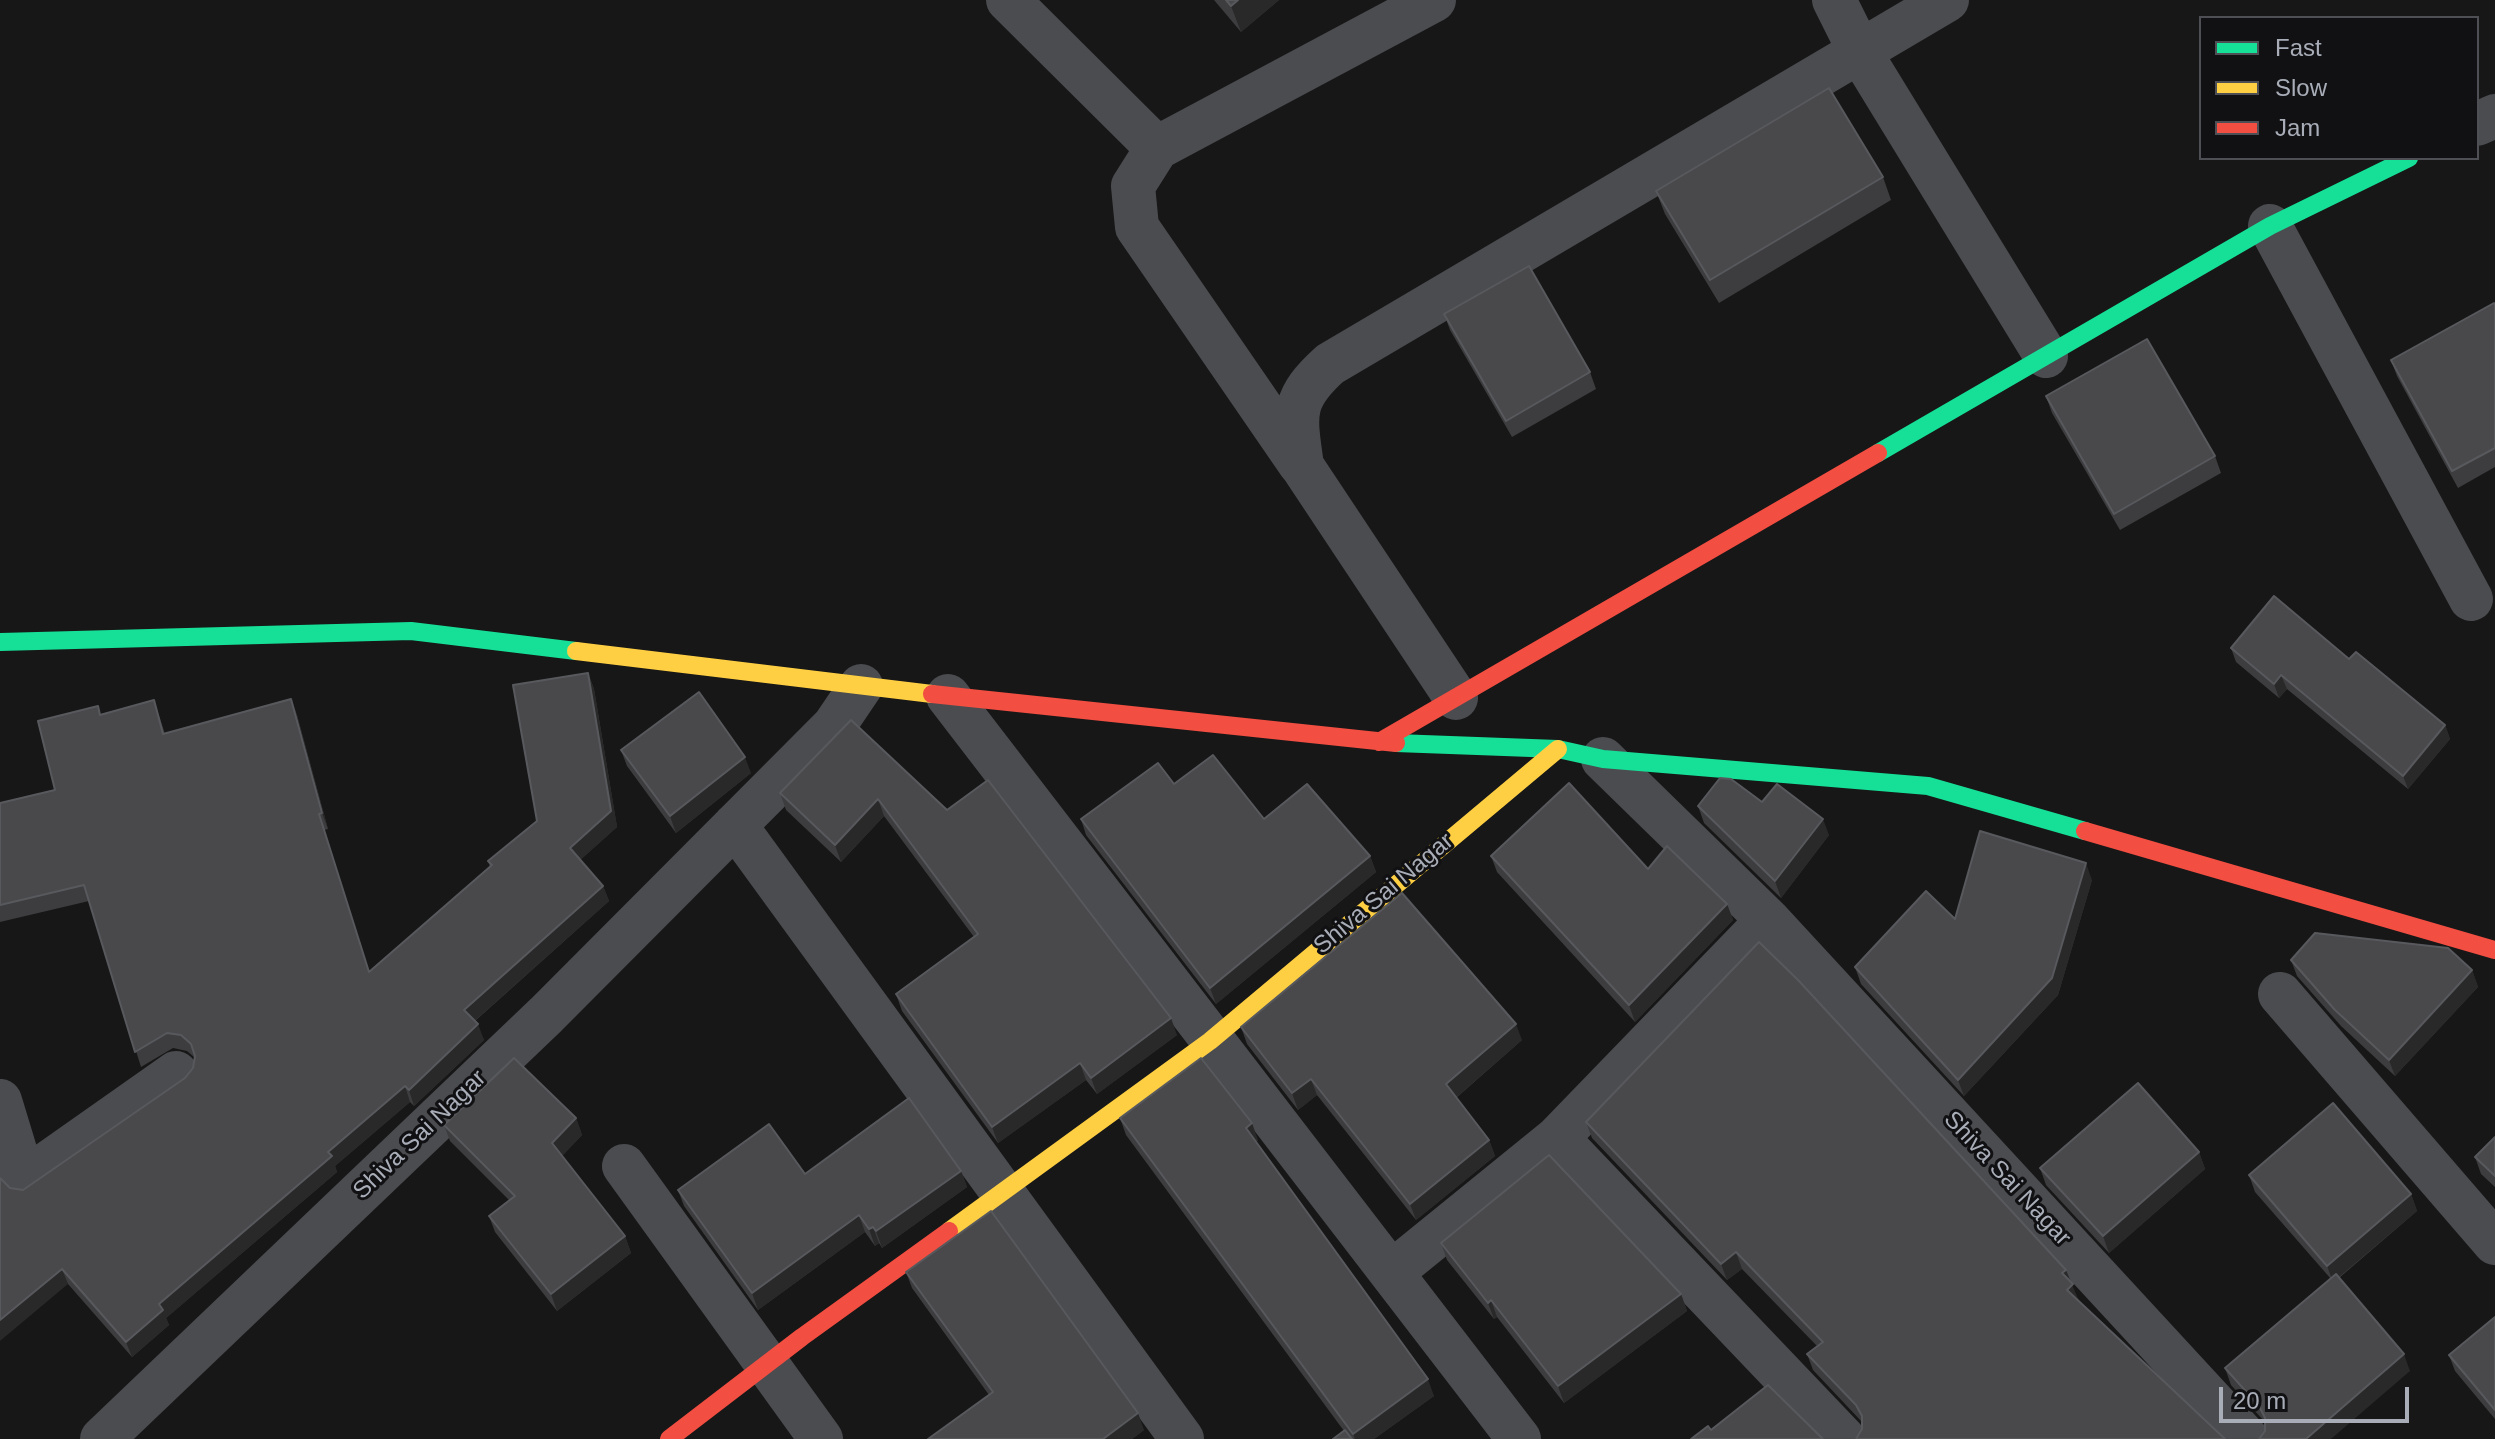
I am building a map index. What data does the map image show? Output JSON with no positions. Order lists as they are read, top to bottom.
{
  "streets": {
    "street": ["Shiva Sai Nagar"]
  },
  "legend": ["Fast", "Slow", "Jam"],
  "scale_bar": "20 m"
}
